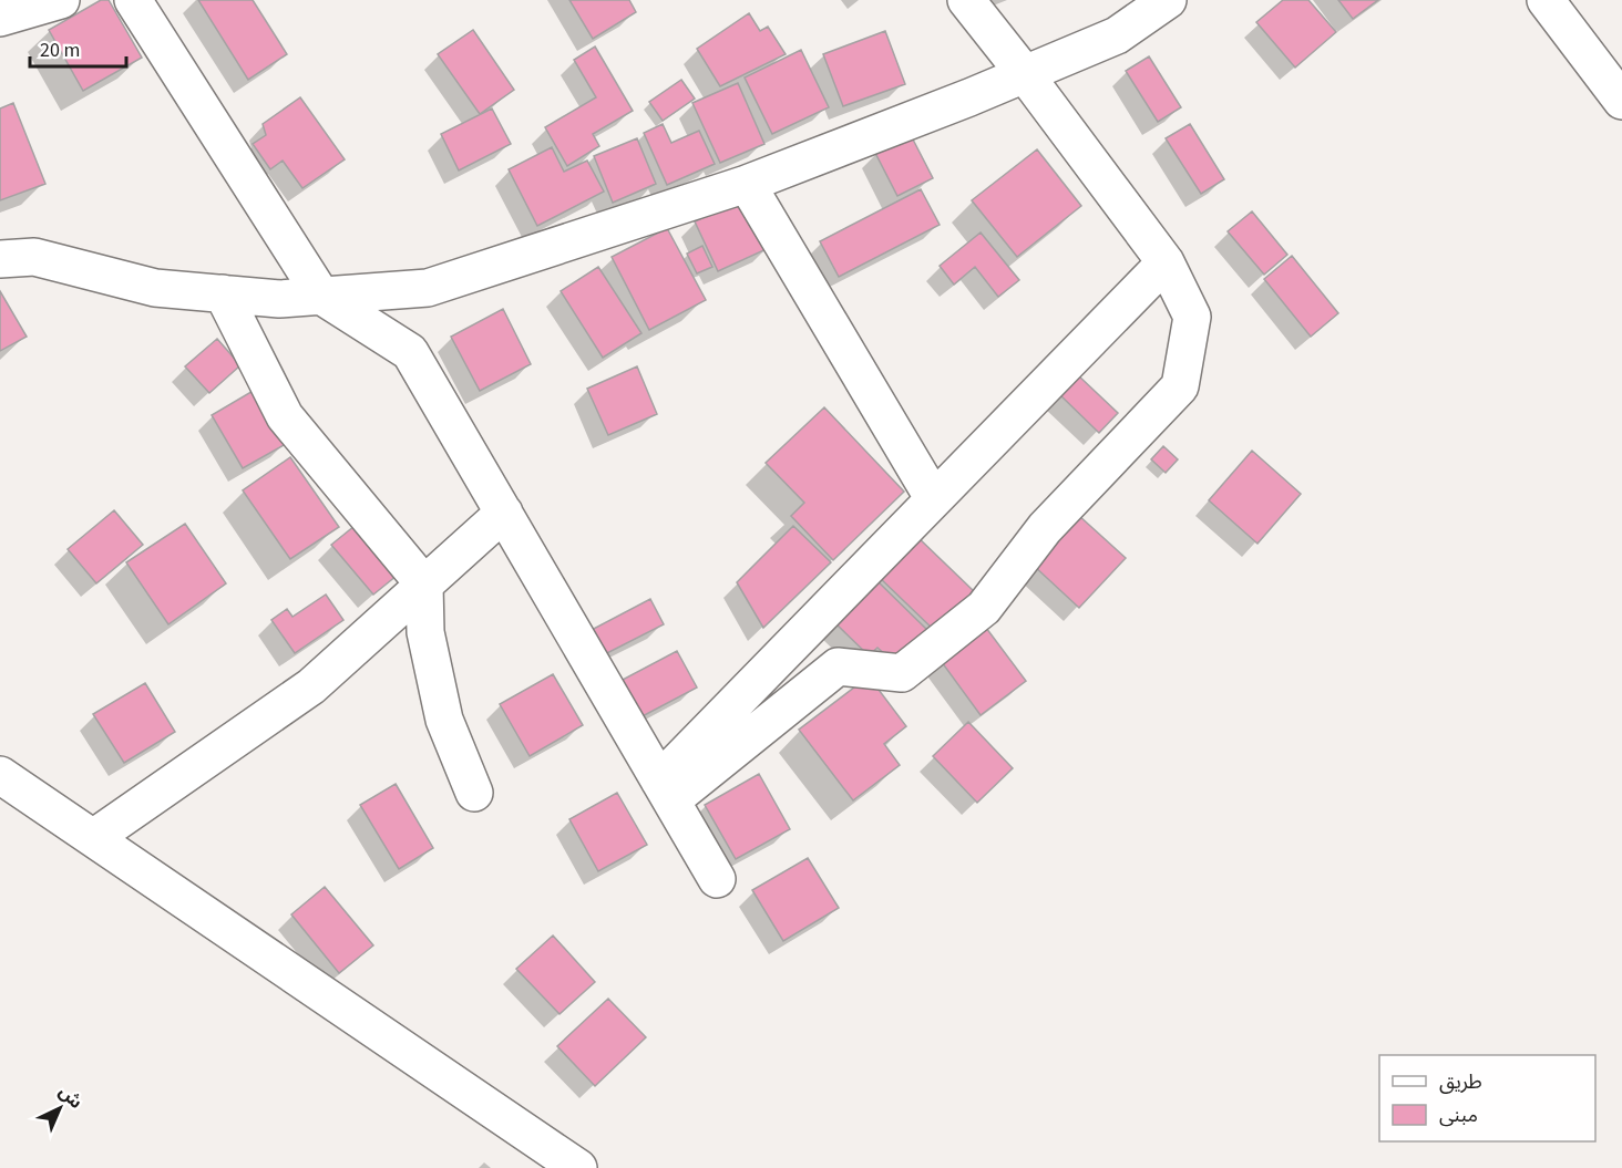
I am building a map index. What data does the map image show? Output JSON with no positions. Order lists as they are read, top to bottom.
{
  "legend": ["طريق", "مبنى"],
  "scale_bar": "20 m",
  "north": "top right"
}
